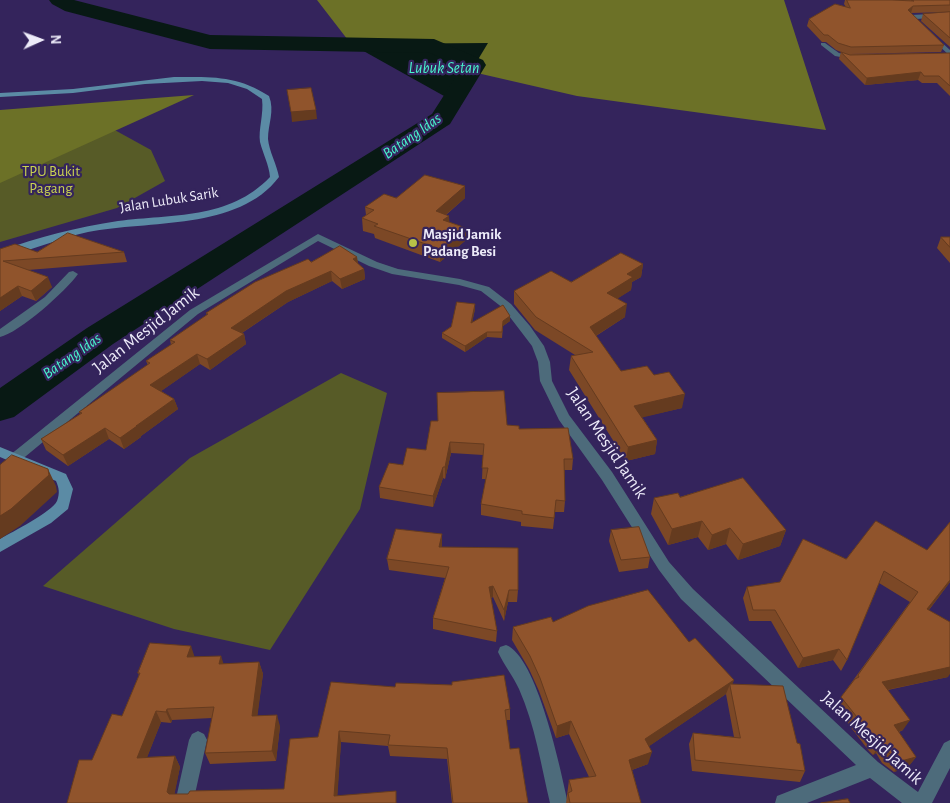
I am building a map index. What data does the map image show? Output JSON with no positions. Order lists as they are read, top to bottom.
{
  "streets": {
    "street": ["Jalan Lubuk Sarik", "Jalan Mesjid Jamik"]
  },
  "water": ["Lubuk Setan", "Batang Idas"],
  "parks": ["TPU Bukit Pagang"],
  "places": ["Masjid Jamik Padang Besi"],
  "north": "right"
}
